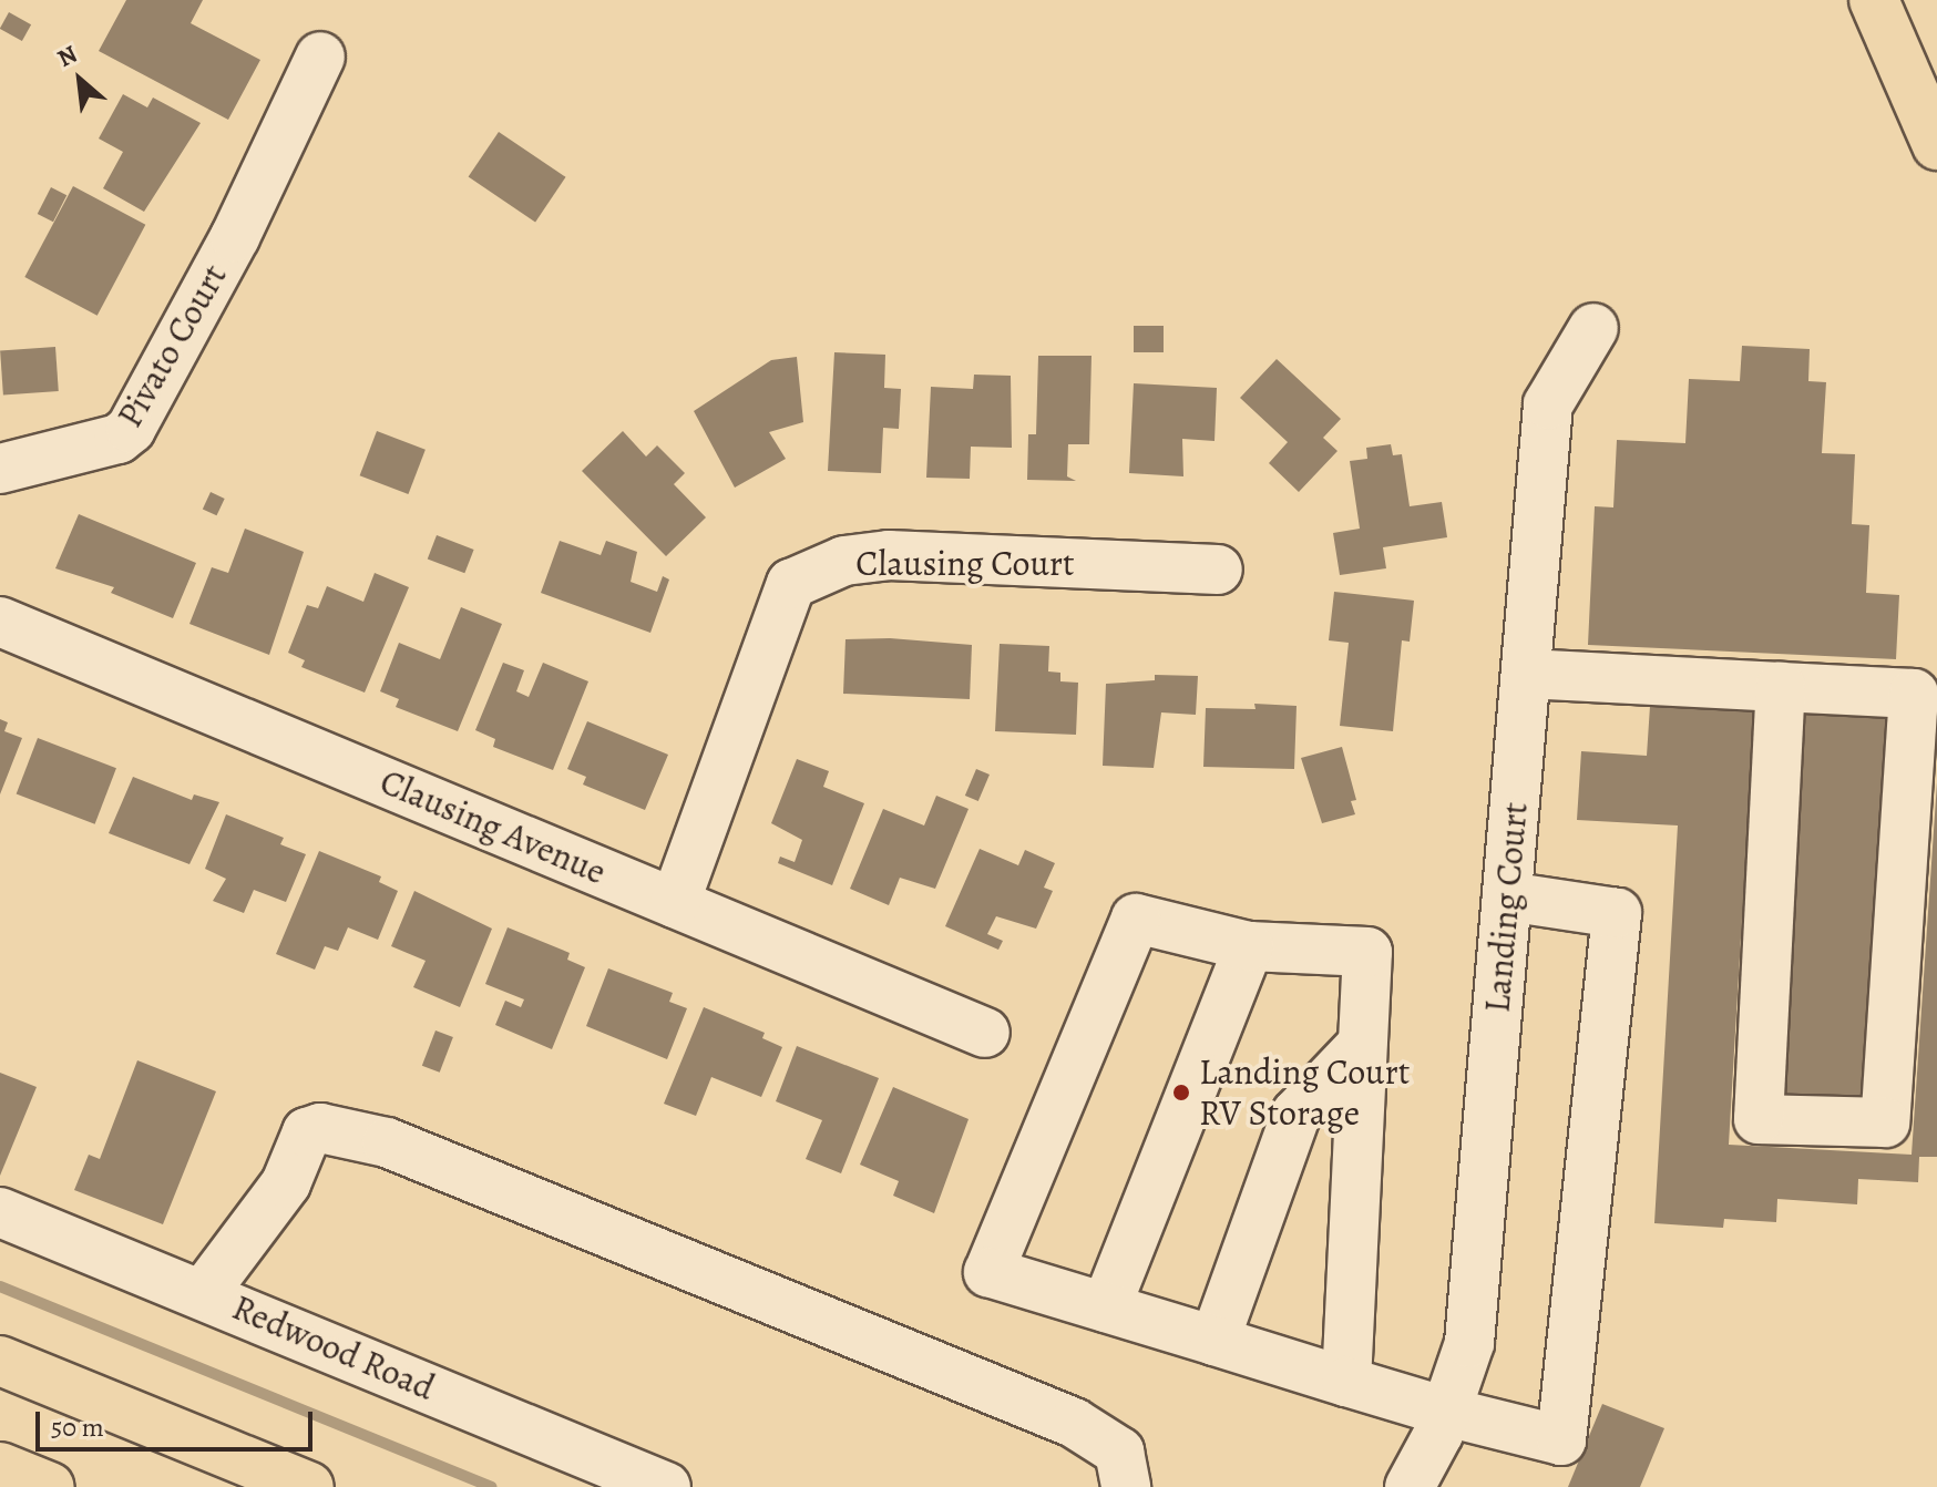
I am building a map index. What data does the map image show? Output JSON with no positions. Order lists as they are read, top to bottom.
{
  "streets": {
    "street": [
      "Pivato Court",
      "Clausing Court",
      "Clausing Avenue",
      "Landing Court",
      "Redwood Road"
    ]
  },
  "crossings": [
    ["Clausing Court", "Clausing Avenue"]
  ],
  "places": ["Landing Court RV Storage"],
  "scale_bar": "50 m",
  "north": "top left"
}
